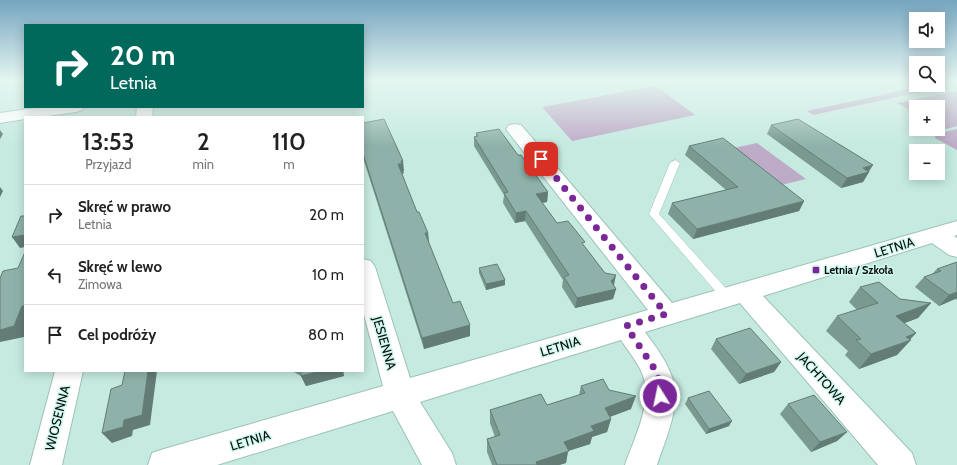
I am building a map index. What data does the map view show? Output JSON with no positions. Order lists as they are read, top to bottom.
{
  "streets": {
    "street": [
      "LETNIA",
      "JESIENNA",
      "JACHTOWA",
      "WIOSENNA"
    ]
  },
  "crossings": [
    ["LETNIA", "JESIENNA"],
    ["LETNIA", "JACHTOWA"]
  ],
  "places": {
    "transit": ["Letnia / Szkoła"]
  },
  "page": {
    "map_buttons": ["+", "−"],
    "turn": ["20 m", "Letnia"],
    "eta": [
      "13:53",
      "Przyjazd",
      "2",
      "min",
      "110",
      "m"
    ],
    "list": [
      {
        "name": "Skręć w prawo",
        "note": "Letnia",
        "value": "20 m"
      },
      {
        "name": "Skręć w lewo",
        "note": "Zimowa",
        "value": "10 m"
      },
      {
        "name": "Cel podróży",
        "value": "80 m"
      }
    ]
  }
}
